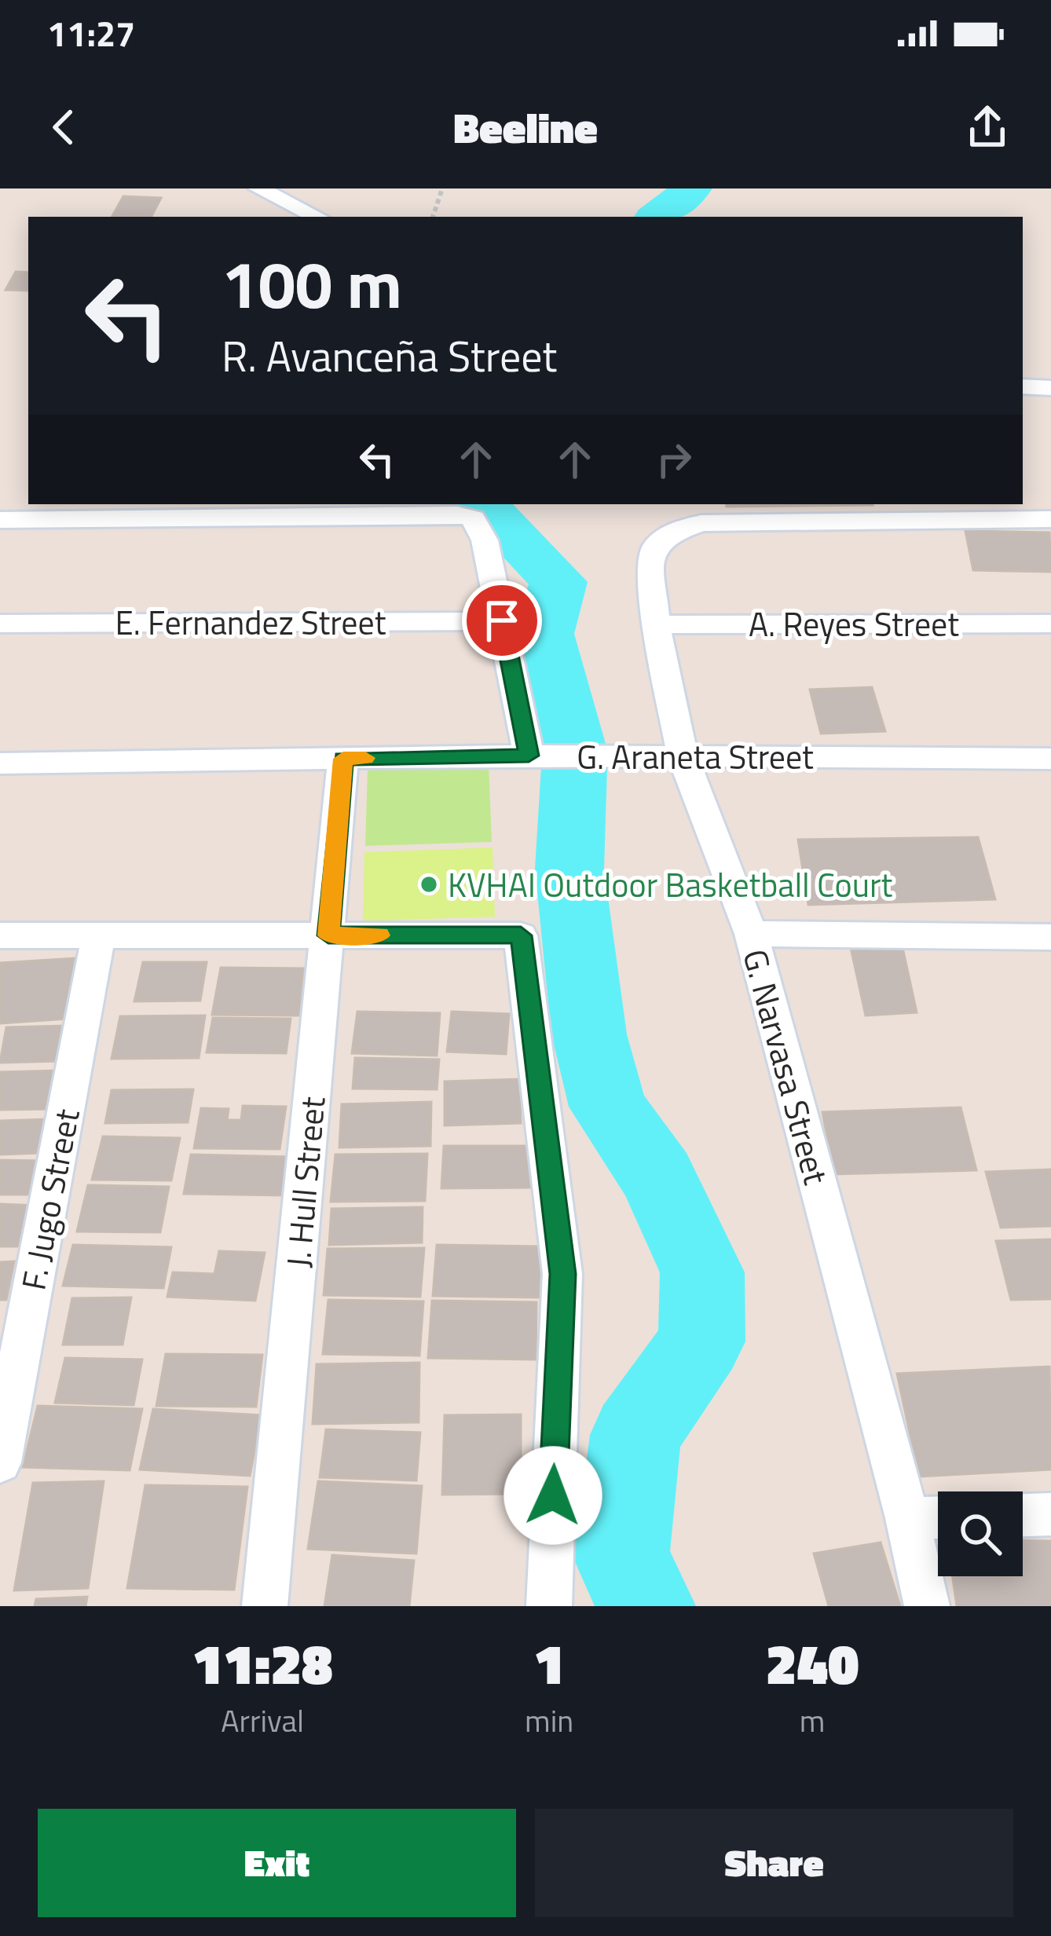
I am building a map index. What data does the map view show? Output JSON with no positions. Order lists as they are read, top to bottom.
{
  "streets": {
    "street": [
      "E. Fernandez Street",
      "A. Reyes Street",
      "G. Araneta Street",
      "G. Narvasa Street",
      "J. Hull Street",
      "F. Jugo Street"
    ]
  },
  "crossings": [
    ["A. Reyes Street", "G. Narvasa Street"],
    ["G. Araneta Street", "G. Narvasa Street"],
    ["G. Araneta Street", "J. Hull Street"]
  ],
  "places": ["KVHAI Outdoor Basketball Court"],
  "page": {
    "status": "11:27",
    "header": "Beeline",
    "turn": ["100 m", "R. Avanceña Street"],
    "eta": [
      "11:28",
      "Arrival",
      "1",
      "min",
      "240",
      "m"
    ],
    "buttons": ["Exit", "Share"]
  }
}
